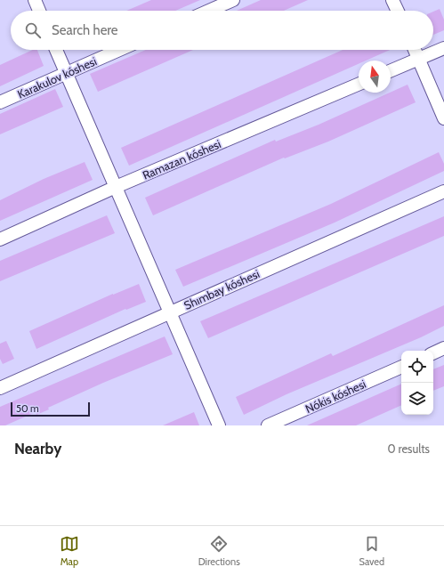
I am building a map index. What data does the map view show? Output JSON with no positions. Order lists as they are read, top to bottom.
{
  "streets": {
    "street": [
      "Karakulov kóshesi",
      "Ramazan kóshesi",
      "Shımbay kóshesi",
      "Nókis kóshesi"
    ]
  },
  "scale_bar": "50 m",
  "north": "top",
  "page": {
    "search": "Search here",
    "scale": "50 m",
    "heading": ["Nearby", "0 results"],
    "nav": ["Map", "Directions", "Saved"]
  }
}
